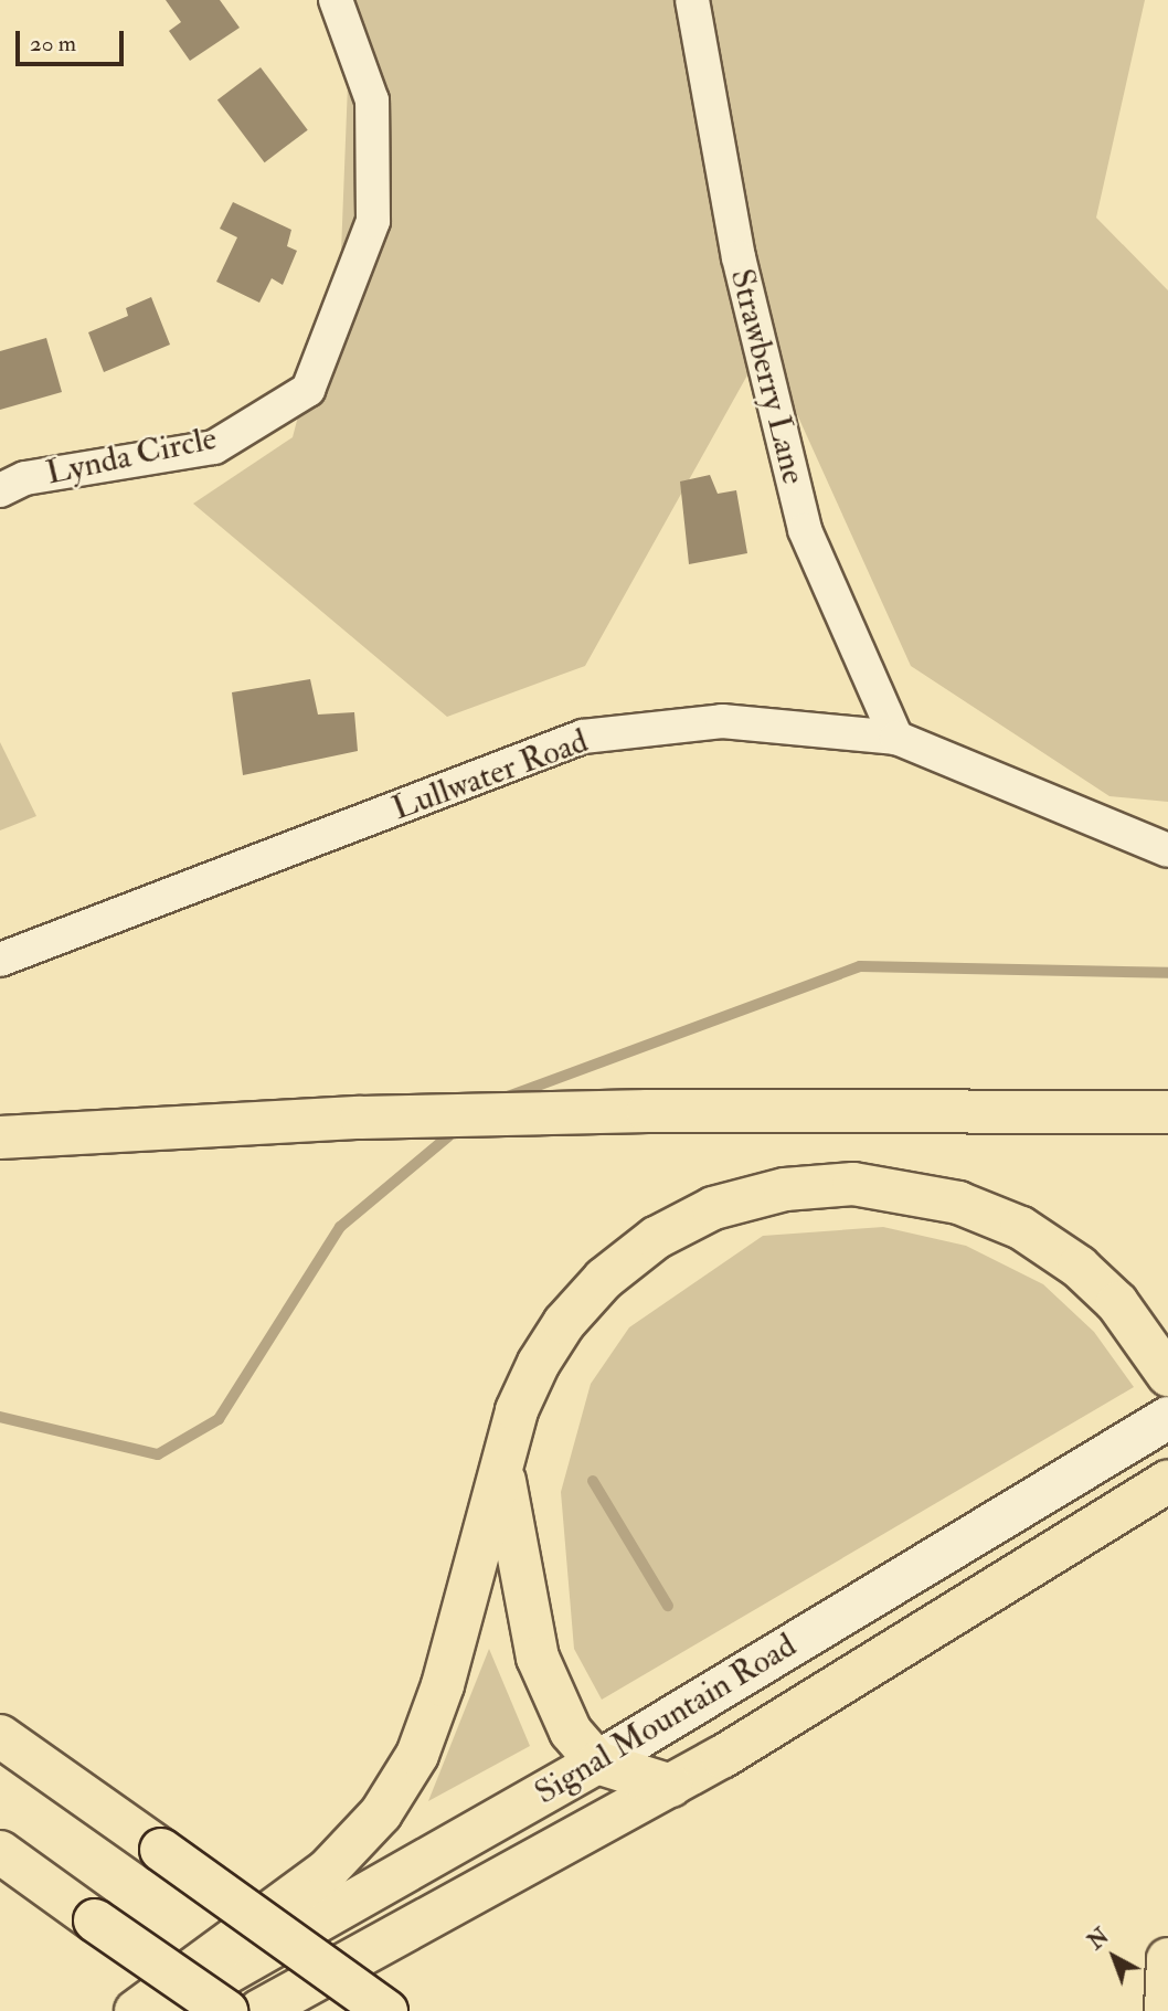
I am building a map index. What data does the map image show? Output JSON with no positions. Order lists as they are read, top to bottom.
{
  "streets": {
    "main road": ["Signal Mountain Road"],
    "street": ["Strawberry Lane", "Lynda Circle", "Lullwater Road"]
  },
  "crossings": [
    ["Strawberry Lane", "Lullwater Road"]
  ],
  "scale_bar": "20 m",
  "north": "top left"
}
